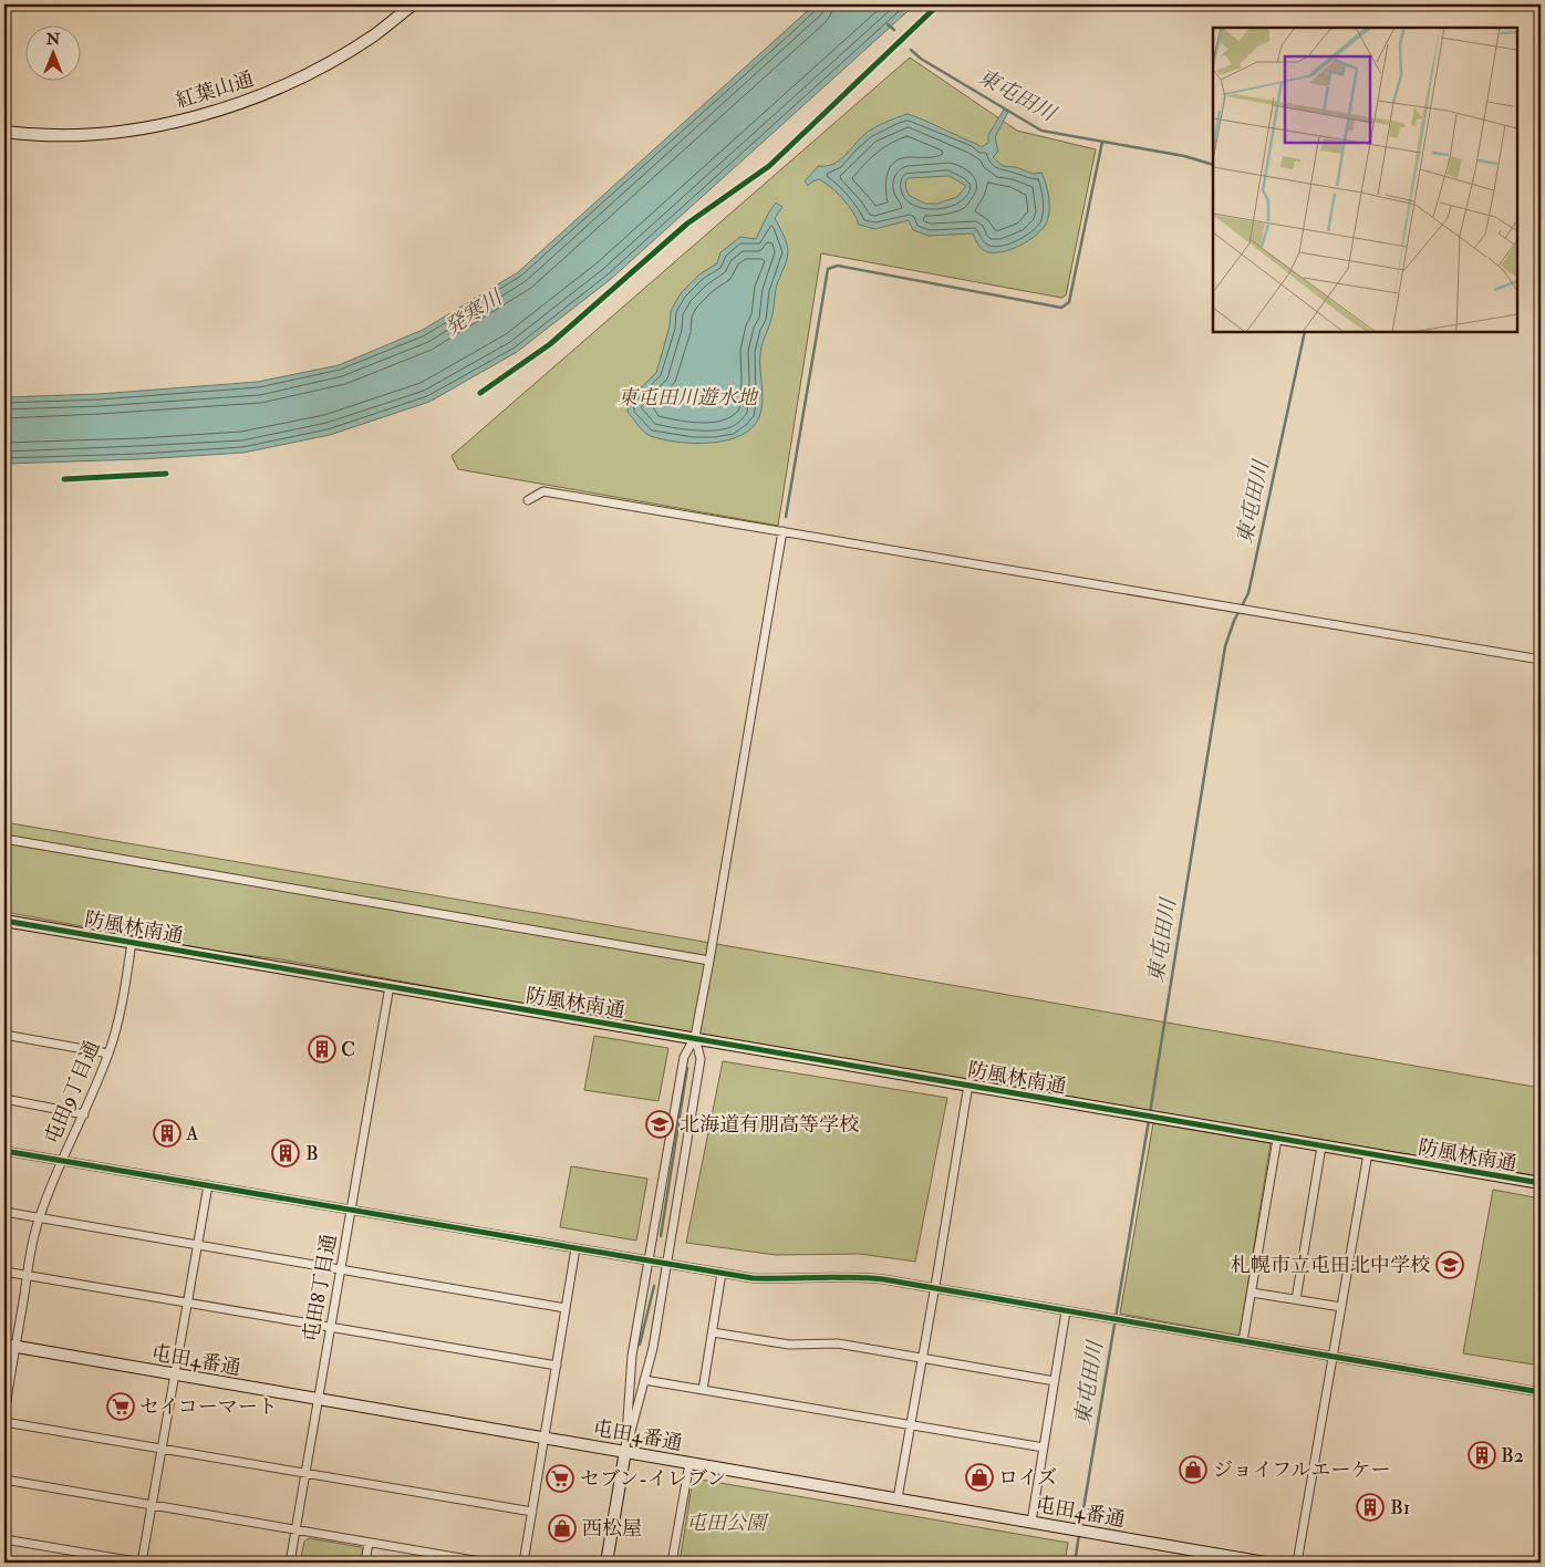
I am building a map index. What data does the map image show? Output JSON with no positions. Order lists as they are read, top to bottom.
{
  "streets": {
    "street": [
      "紅葉山通",
      "防風林南通",
      "屯田9丁目通",
      "屯田8丁目通",
      "屯田4番通"
    ]
  },
  "crossings": [
    ["防風林南通", "屯田9丁目通"],
    ["防風林南通", "屯田8丁目通"],
    ["屯田9丁目通", "屯田4番通"],
    ["屯田8丁目通", "屯田4番通"]
  ],
  "water": ["東屯田川", "発寒川"],
  "parks": ["東屯田川遊水地", "屯田公園"],
  "places": {
    "building": [
      "C",
      "A",
      "B",
      "B2",
      "B1"
    ],
    "school or university": ["北海道有朋高等学校", "札幌市立屯田北中学校"],
    "supermarket": ["セイコーマート", "セブン-イレブン"],
    "shop": ["ジョイフルエーケー", "ロイズ", "西松屋"]
  },
  "north": "top"
}
